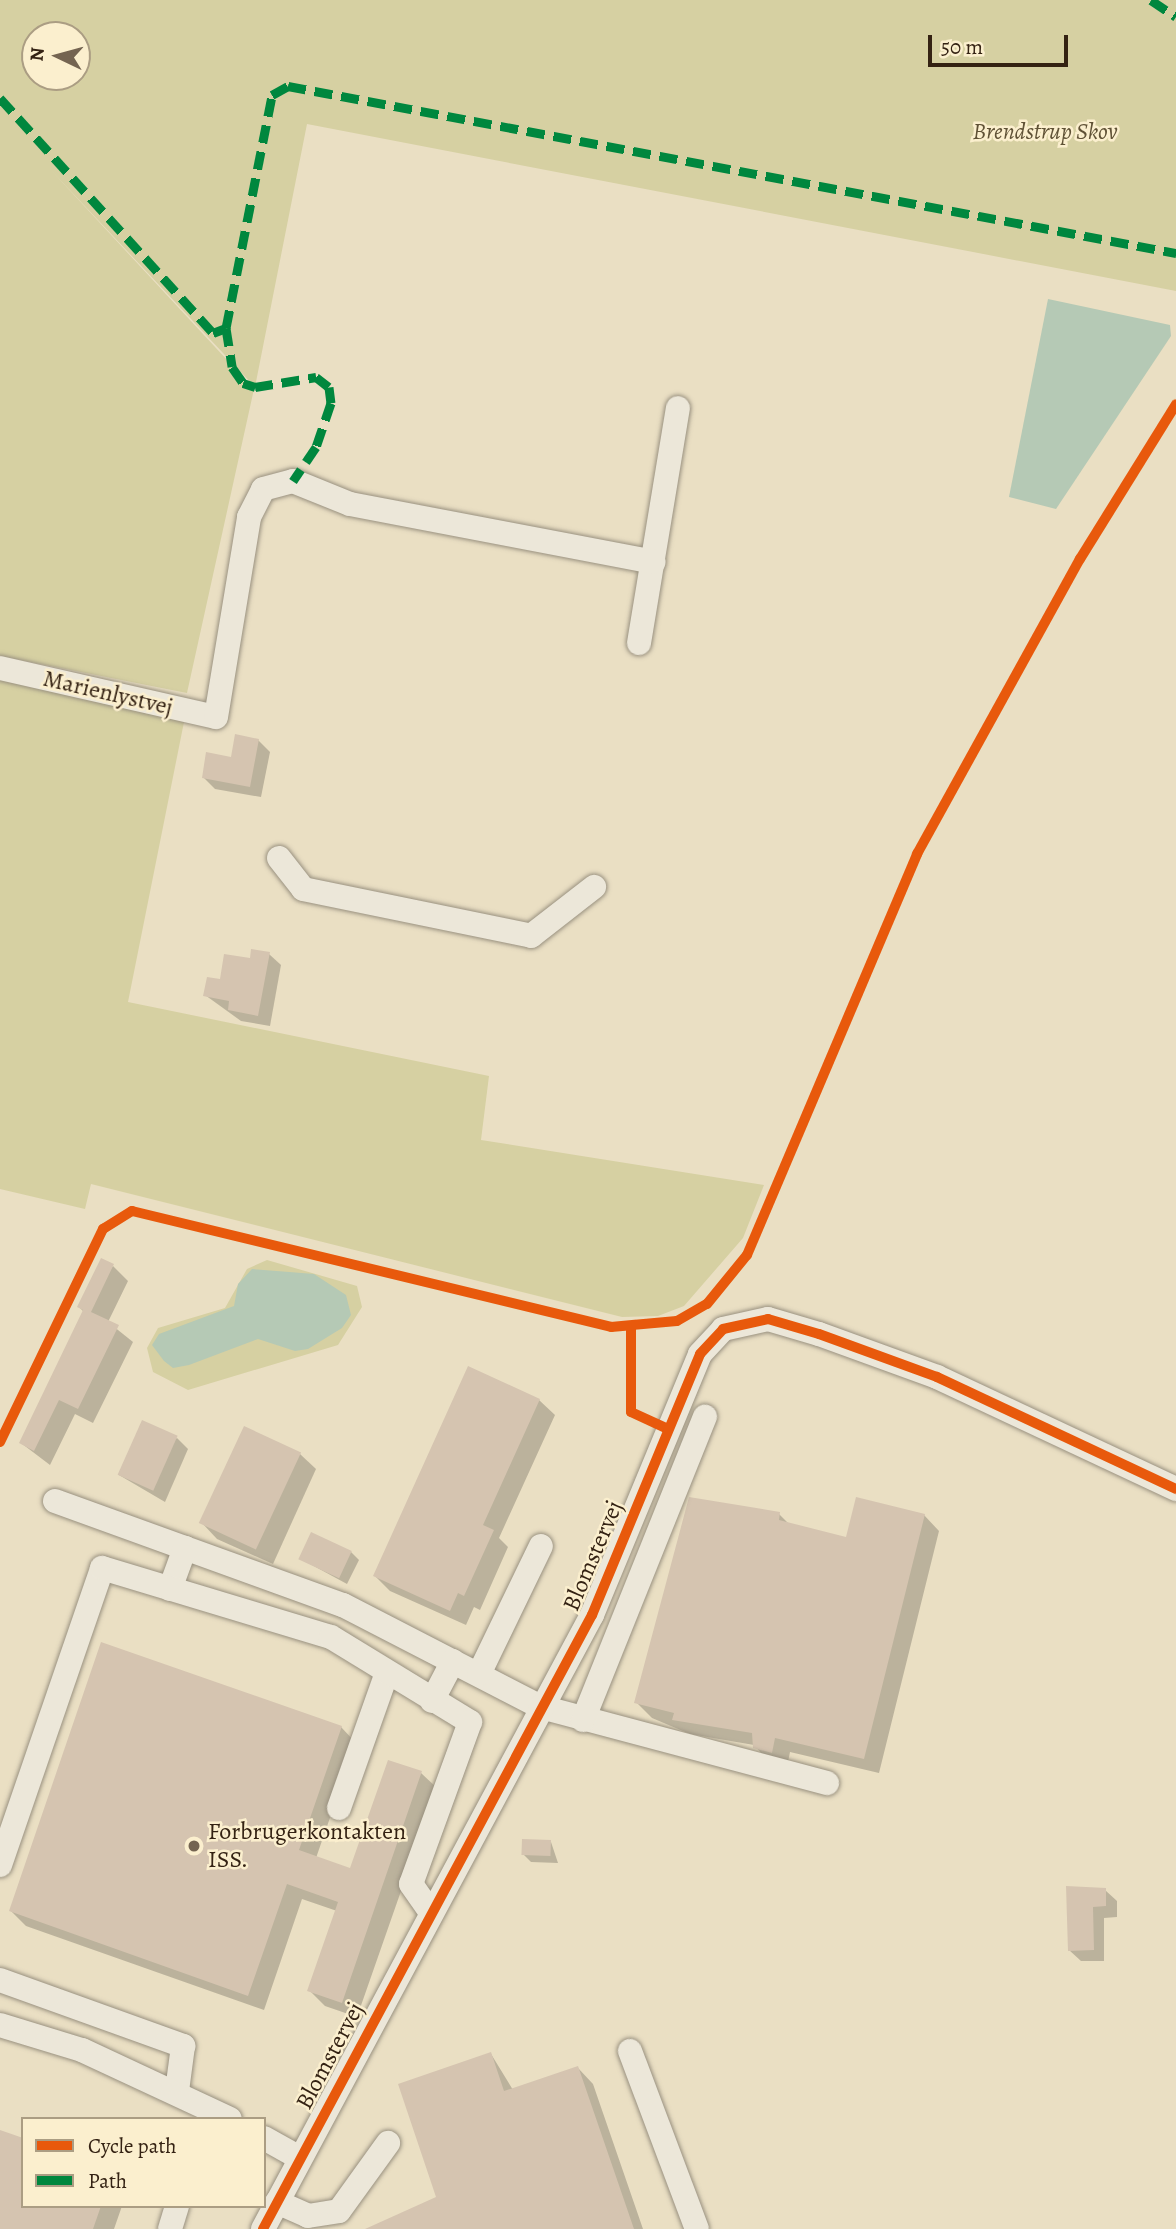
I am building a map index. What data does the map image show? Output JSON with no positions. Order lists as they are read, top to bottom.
{
  "streets": {
    "street": ["Marienlystvej", "Blomstervej"]
  },
  "parks": ["Brendstrup Skov"],
  "places": ["Forbrugerkontakten ISS."],
  "legend": ["Cycle path", "Path"],
  "scale_bar": "50 m",
  "north": "left"
}
